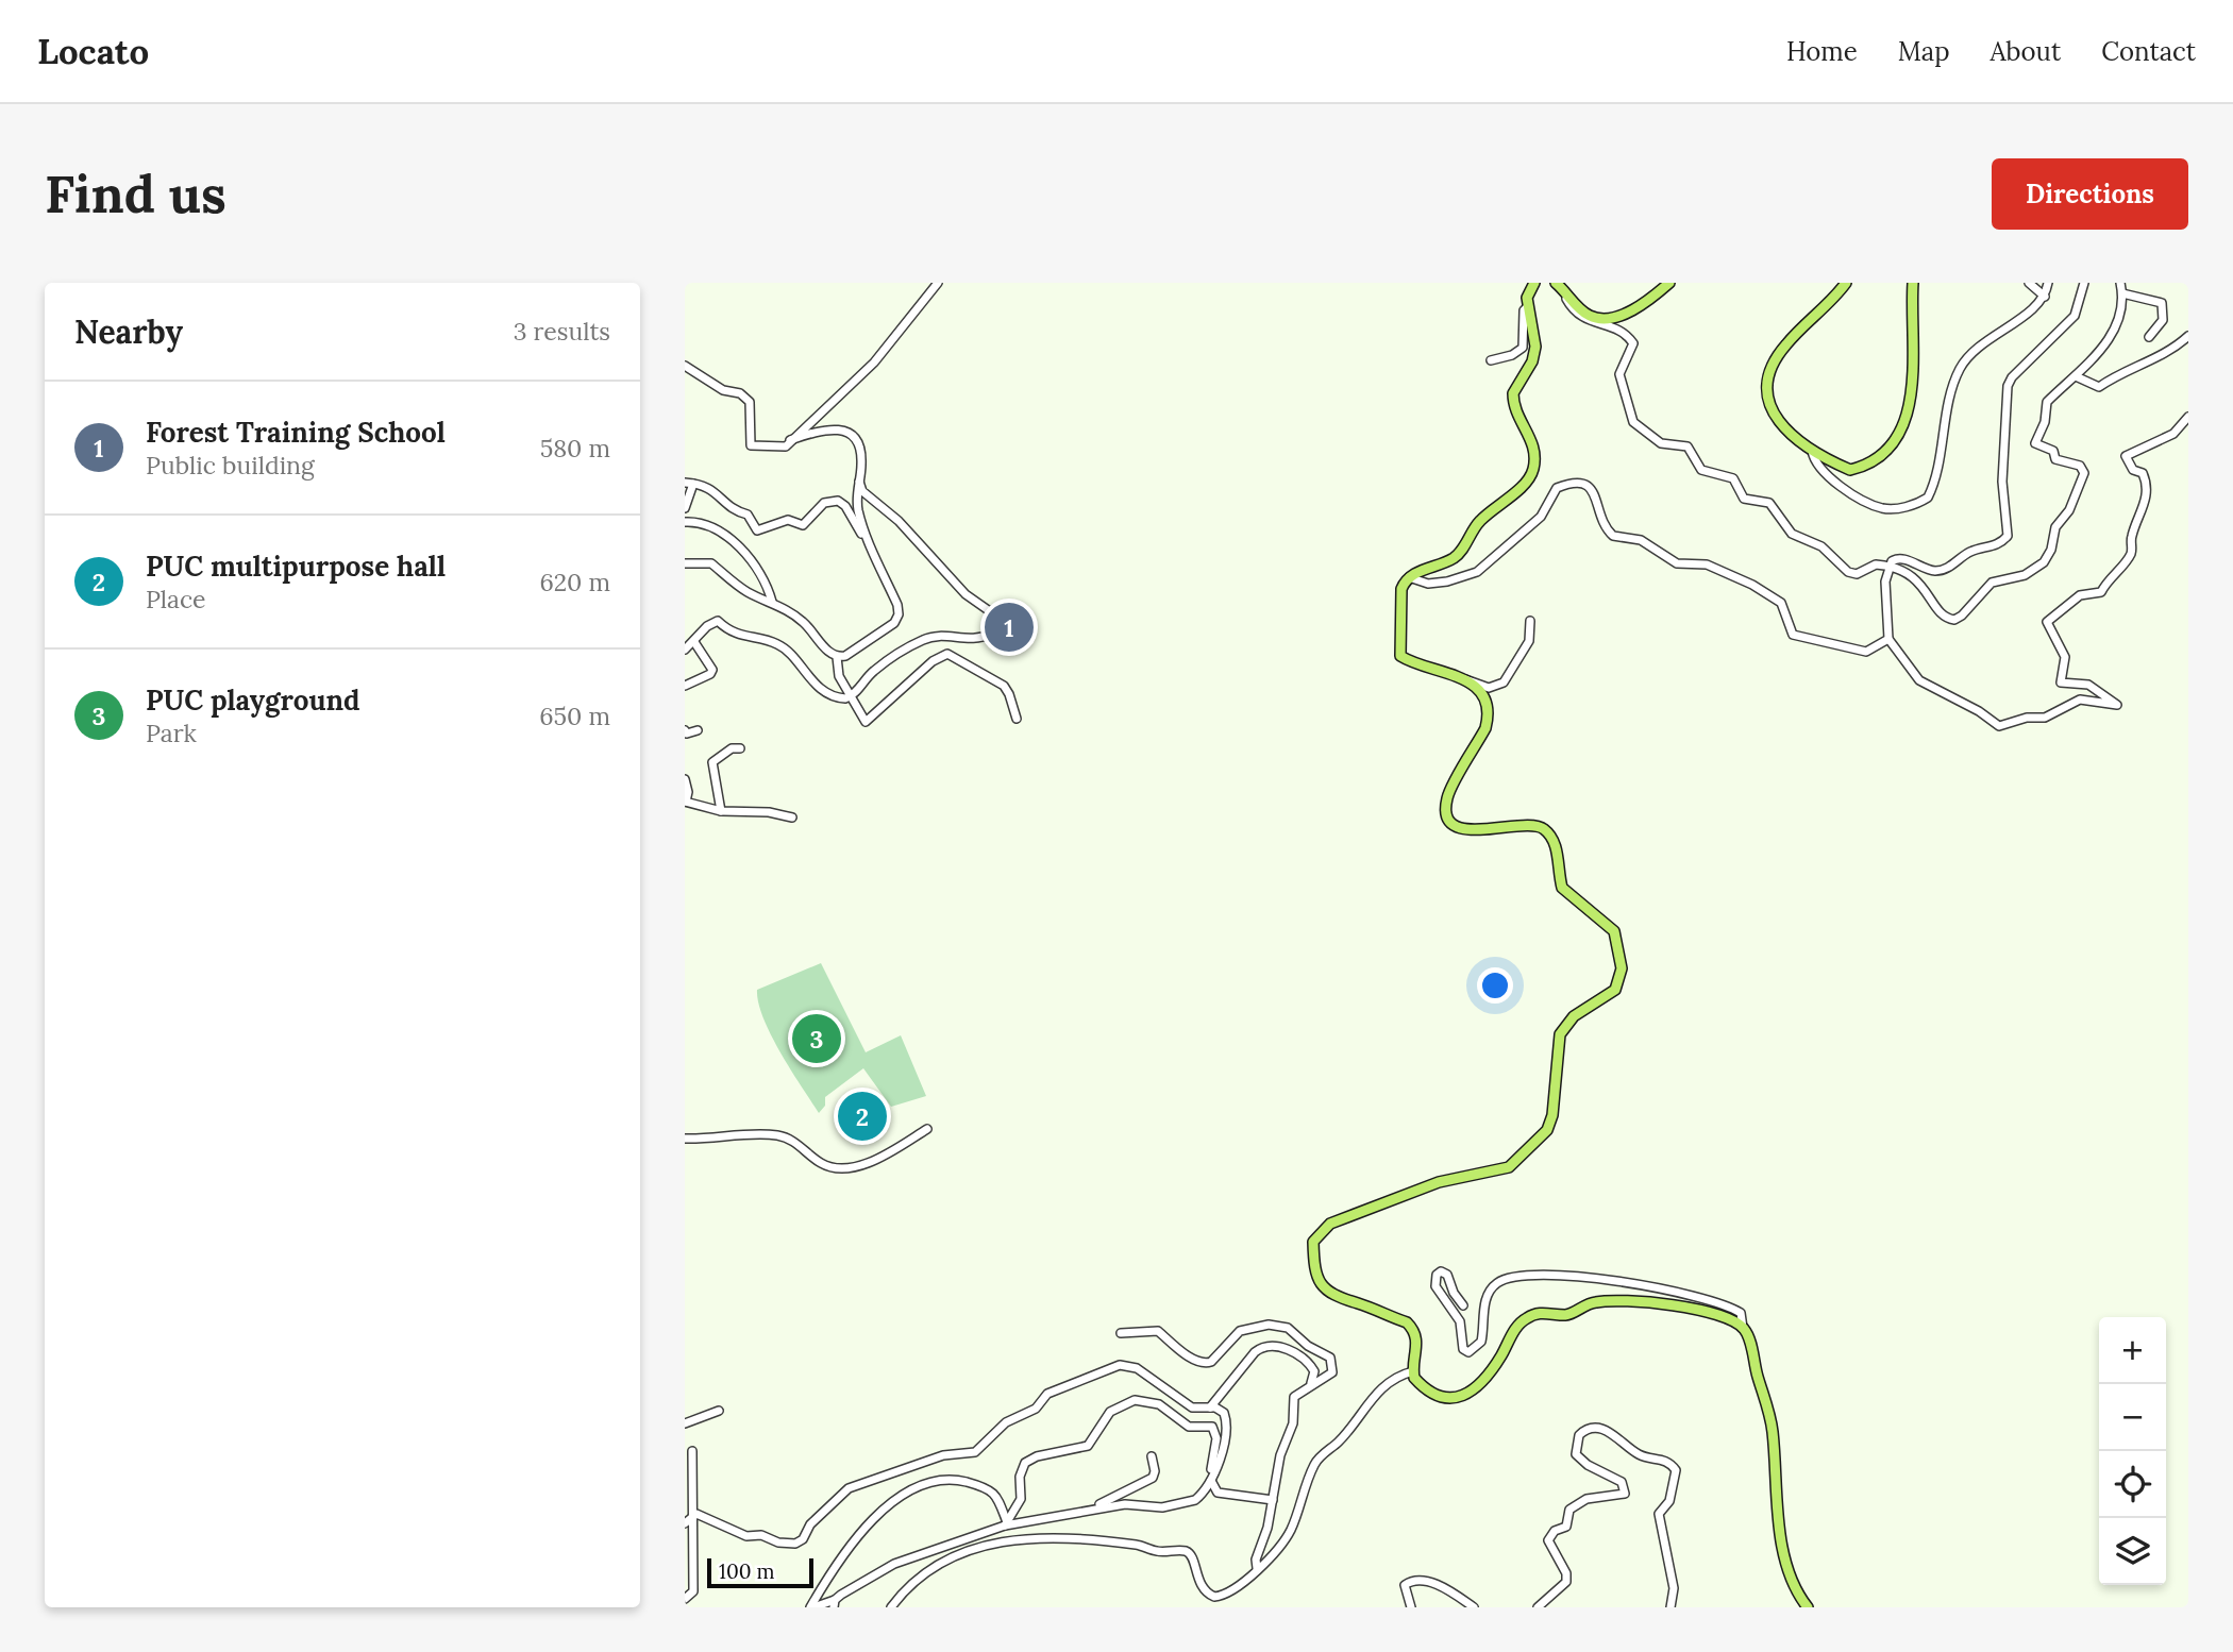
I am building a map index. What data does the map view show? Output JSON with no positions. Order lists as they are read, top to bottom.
{
  "scale_bar": "100 m",
  "page": {
    "header": "Locato",
    "nav": [
      "Home",
      "Map",
      "About",
      "Contact"
    ],
    "buttons": "Directions",
    "title": "Find us",
    "heading": ["Nearby", "3 results"],
    "list": [
      {
        "mark": "1",
        "name": "Forest Training School",
        "note": "Public building",
        "value": "580 m"
      },
      {
        "mark": "2",
        "name": "PUC multipurpose hall",
        "note": "Place",
        "value": "620 m"
      },
      {
        "mark": "3",
        "name": "PUC playground",
        "note": "Park",
        "value": "650 m"
      }
    ],
    "pins": ["1", "3", "2"],
    "map_buttons": ["+", "−"],
    "scale": "100 m"
  }
}
